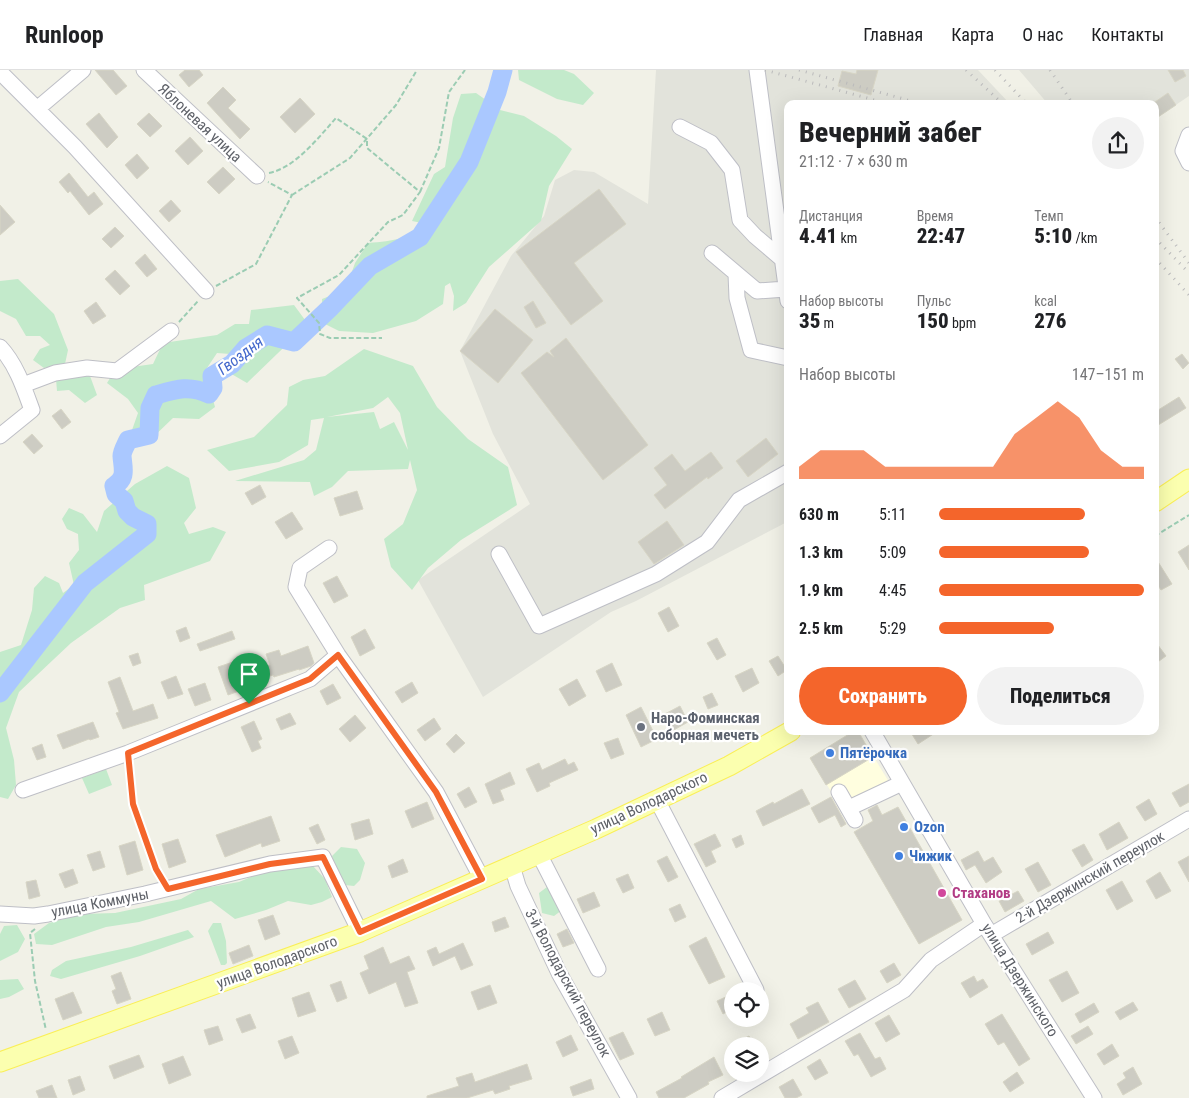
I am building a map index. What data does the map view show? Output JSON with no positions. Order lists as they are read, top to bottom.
{
  "streets": {
    "main road": ["улица Володарского"],
    "street": [
      "Яблоневая улица",
      "2-й Дзержинский переулок",
      "улица Коммуны",
      "улица Дзержинского",
      "3-й Володарский переулок"
    ]
  },
  "crossings": [
    ["улица Володарского", "улица Коммуны"],
    ["улица Володарского", "3-й Володарский переулок"],
    ["2-й Дзержинский переулок", "улица Дзержинского"]
  ],
  "water": ["Гвоздня"],
  "places": [
    "Наро-Фоминская соборная мечеть",
    "Пятёрочка",
    "Ozon",
    "Чижик",
    "Стаханов"
  ],
  "page": {
    "header": "Runloop",
    "nav": [
      "Главная",
      "Карта",
      "О нас",
      "Контакты"
    ],
    "heading": ["Вечерний забег", "21:12 · 7 × 630 m"],
    "stats": [
      ["Дистанция", "4.41 km"],
      ["Время", "22:47"],
      ["Темп", "5:10 /km"],
      ["Набор высоты", "35 m"],
      ["Пульс", "150 bpm"],
      ["kcal", "276"]
    ],
    "chart": ["Набор высоты", "147–151 m"],
    "list": [
      {
        "name": "630 m",
        "note": "5:11"
      },
      {
        "name": "1.3 km",
        "note": "5:09"
      },
      {
        "name": "1.9 km",
        "note": "4:45"
      },
      {
        "name": "2.5 km",
        "note": "5:29"
      }
    ],
    "buttons": ["Сохранить", "Поделиться"]
  }
}
